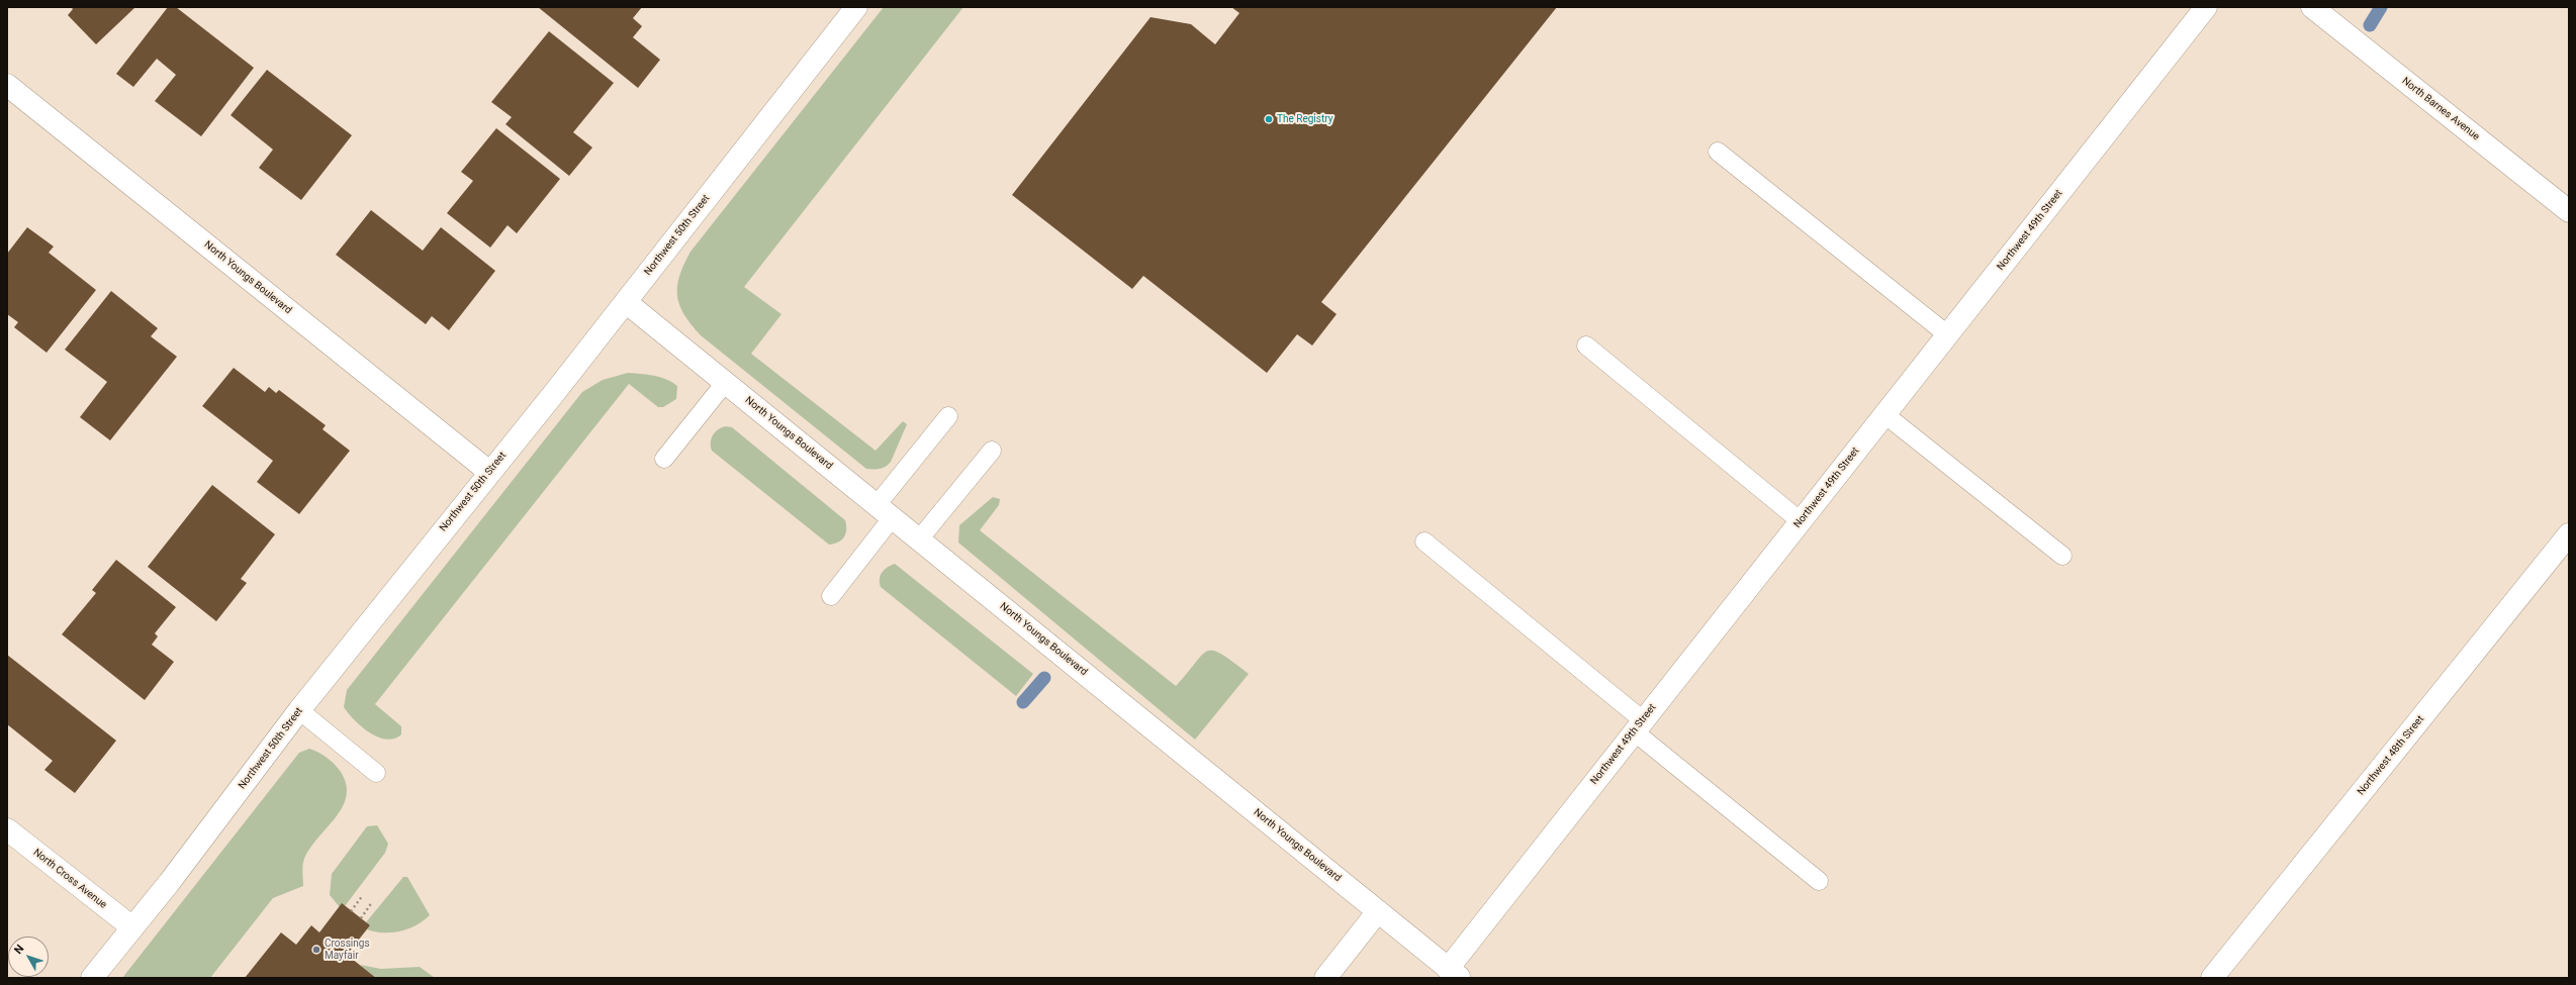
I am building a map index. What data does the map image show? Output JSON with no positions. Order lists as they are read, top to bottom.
{
  "streets": {
    "street": [
      "North Barnes Avenue",
      "Northwest 49th Street",
      "Northwest 50th Street",
      "North Youngs Boulevard",
      "Northwest 48th Street",
      "North Cross Avenue"
    ]
  },
  "crossings": [
    ["Northwest 49th Street", "North Youngs Boulevard"],
    ["Northwest 50th Street", "North Youngs Boulevard"],
    ["Northwest 50th Street", "North Cross Avenue"]
  ],
  "places": ["The Registry", "Crossings Mayfair"],
  "north": "top left"
}
